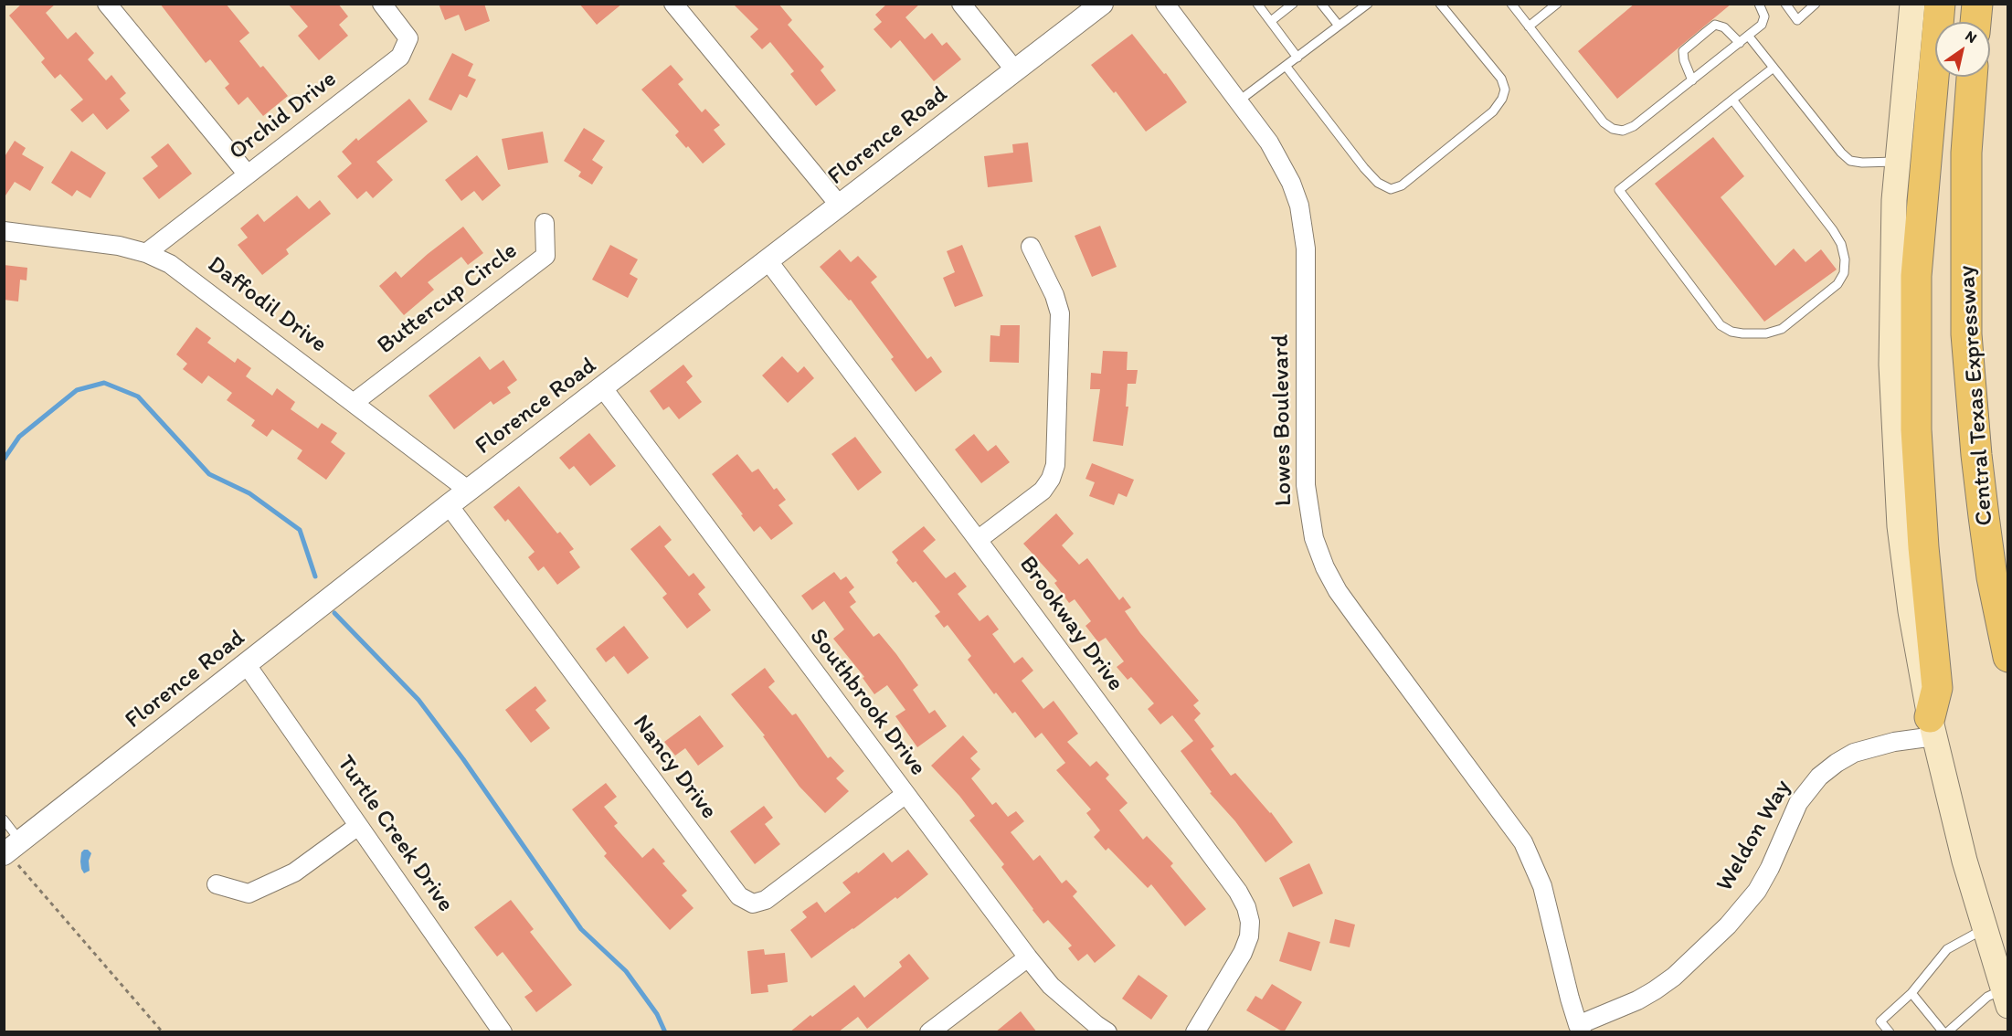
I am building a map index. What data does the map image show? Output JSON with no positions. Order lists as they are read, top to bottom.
{
  "streets": {
    "highway": ["Central Texas Expressway"],
    "street": [
      "Orchid Drive",
      "Florence Road",
      "Buttercup Circle",
      "Daffodil Drive",
      "Lowes Boulevard",
      "Brookway Drive",
      "Southbrook Drive",
      "Nancy Drive",
      "Turtle Creek Drive",
      "Weldon Way"
    ]
  },
  "crossings": [
    ["Orchid Drive", "Daffodil Drive"],
    ["Florence Road", "Daffodil Drive"],
    ["Florence Road", "Brookway Drive"],
    ["Florence Road", "Southbrook Drive"],
    ["Florence Road", "Nancy Drive"],
    ["Florence Road", "Turtle Creek Drive"],
    ["Buttercup Circle", "Daffodil Drive"],
    ["Lowes Boulevard", "Weldon Way"],
    ["Southbrook Drive", "Nancy Drive"]
  ],
  "north": "top right"
}
